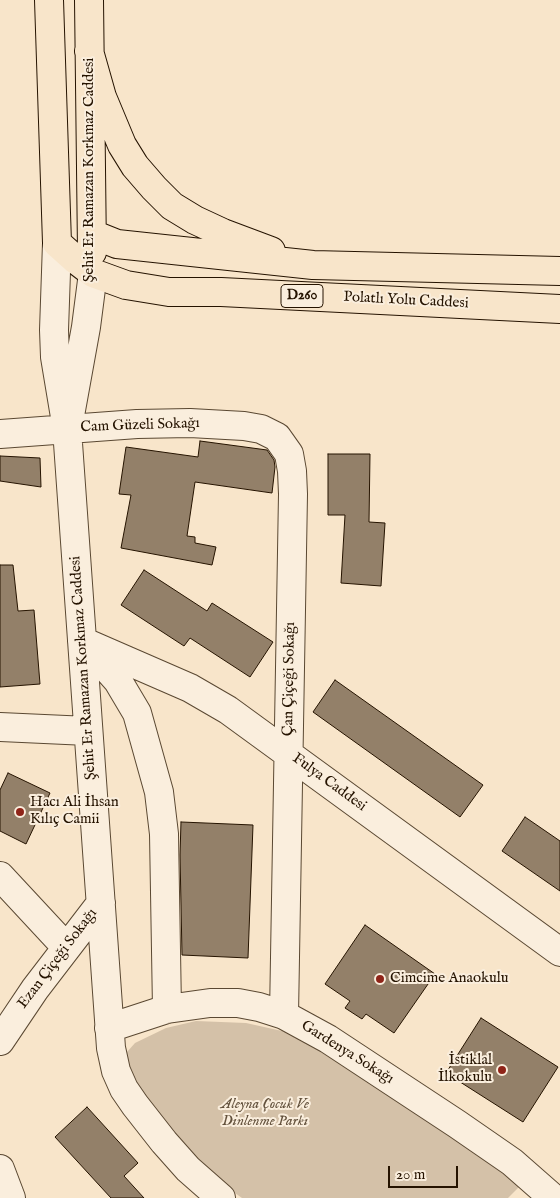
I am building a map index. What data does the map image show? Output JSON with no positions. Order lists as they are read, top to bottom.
{
  "streets": {
    "main road": ["Şehit Er Ramazan Korkmaz Caddesi", "D260", "Polatlı Yolu Caddesi"],
    "street": [
      "Cam Güzeli Sokağı",
      "Çan Çiçeği Sokağı",
      "Fulya Caddesi",
      "Ezan Çiçeği Sokağı",
      "Gardenya Sokağı"
    ]
  },
  "crossings": [
    ["Şehit Er Ramazan Korkmaz Caddesi", "D260"],
    ["Şehit Er Ramazan Korkmaz Caddesi", "Polatlı Yolu Caddesi"],
    ["Şehit Er Ramazan Korkmaz Caddesi", "Cam Güzeli Sokağı"],
    ["Şehit Er Ramazan Korkmaz Caddesi", "Fulya Caddesi"],
    ["Şehit Er Ramazan Korkmaz Caddesi", "Ezan Çiçeği Sokağı"],
    ["Şehit Er Ramazan Korkmaz Caddesi", "Gardenya Sokağı"],
    ["Cam Güzeli Sokağı", "Çan Çiçeği Sokağı"],
    ["Çan Çiçeği Sokağı", "Fulya Caddesi"],
    ["Çan Çiçeği Sokağı", "Gardenya Sokağı"]
  ],
  "parks": ["Aleyna Çocuk Ve Dinlenme Parkı"],
  "places": ["Hacı Ali İhsan Kılıç Camii", "Cimcime Anaokulu", "İstiklal İlkokulu"],
  "scale_bar": "20 m"
}
